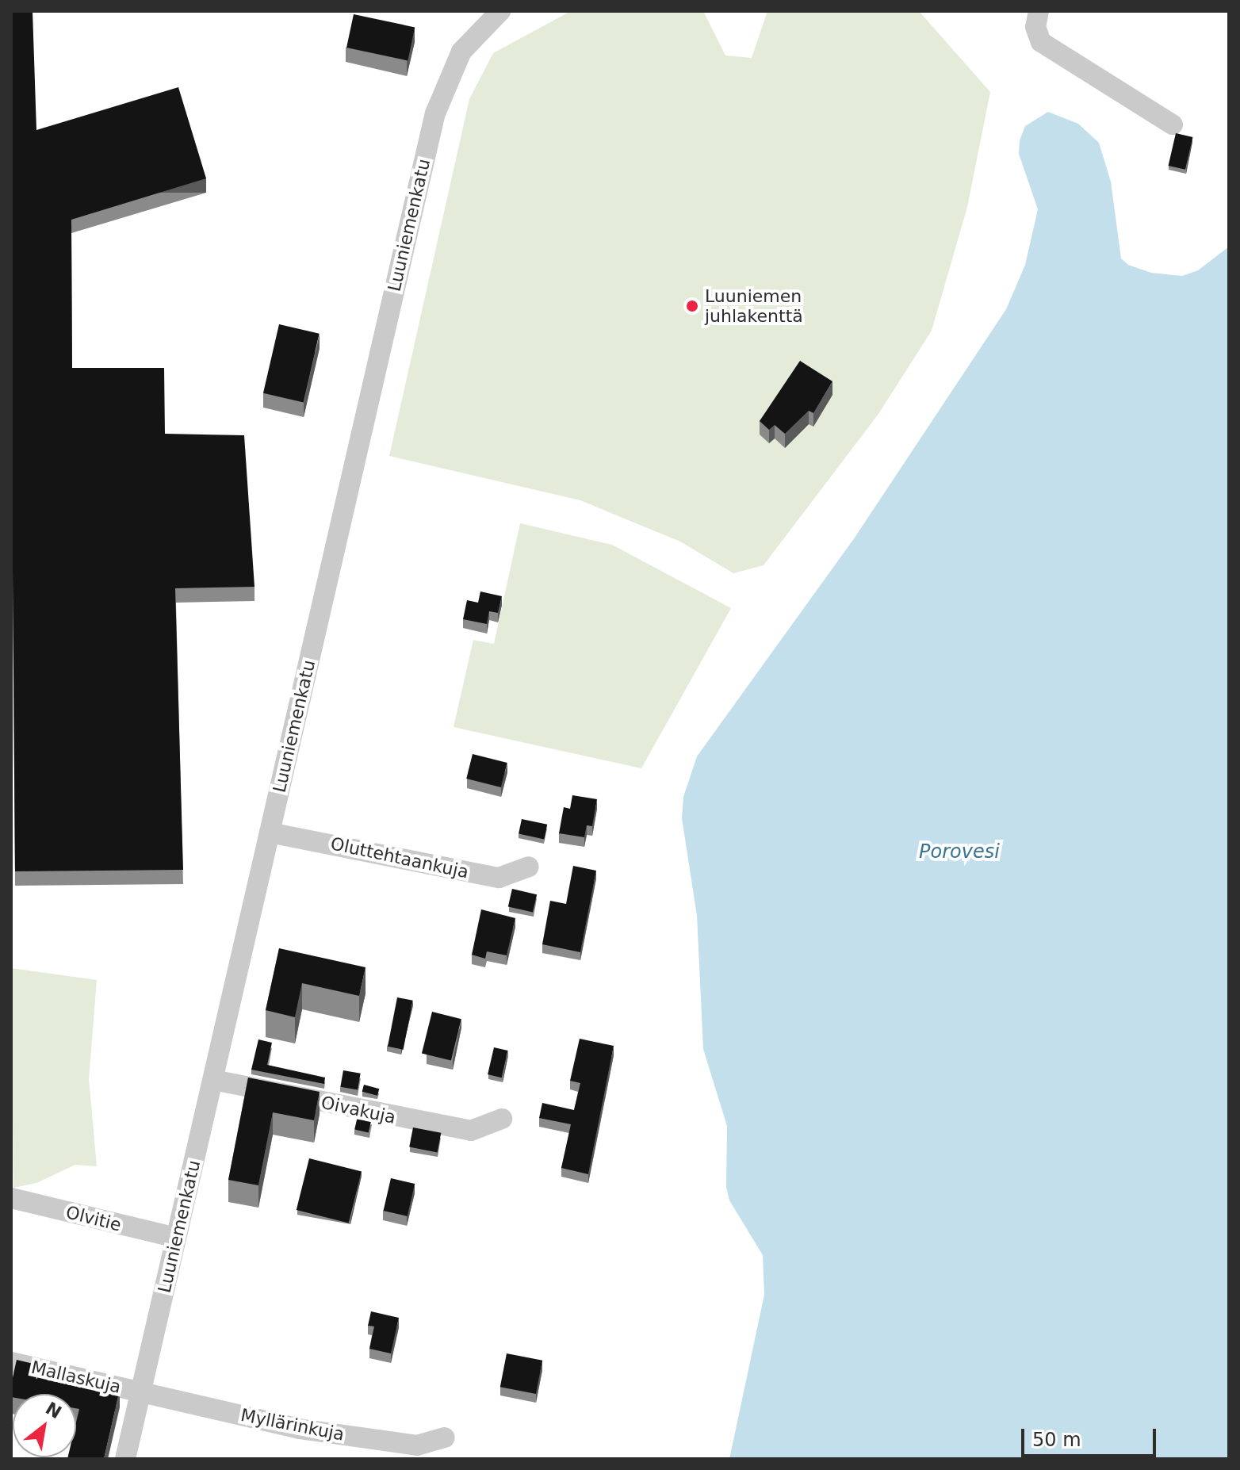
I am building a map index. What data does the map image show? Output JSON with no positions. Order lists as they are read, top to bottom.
{
  "streets": {
    "street": [
      "Luuniemenkatu",
      "Oluttehtaankuja",
      "Oivakuja",
      "Olvitie",
      "Mallaskuja",
      "Myllärinkuja"
    ]
  },
  "crossings": [
    ["Luuniemenkatu", "Oluttehtaankuja"],
    ["Luuniemenkatu", "Oivakuja"],
    ["Luuniemenkatu", "Olvitie"],
    ["Luuniemenkatu", "Mallaskuja"],
    ["Luuniemenkatu", "Myllärinkuja"],
    ["Mallaskuja", "Myllärinkuja"]
  ],
  "water": ["Porovesi"],
  "places": ["Luuniemen juhlakenttä"],
  "scale_bar": "50 m",
  "north": "top right"
}
